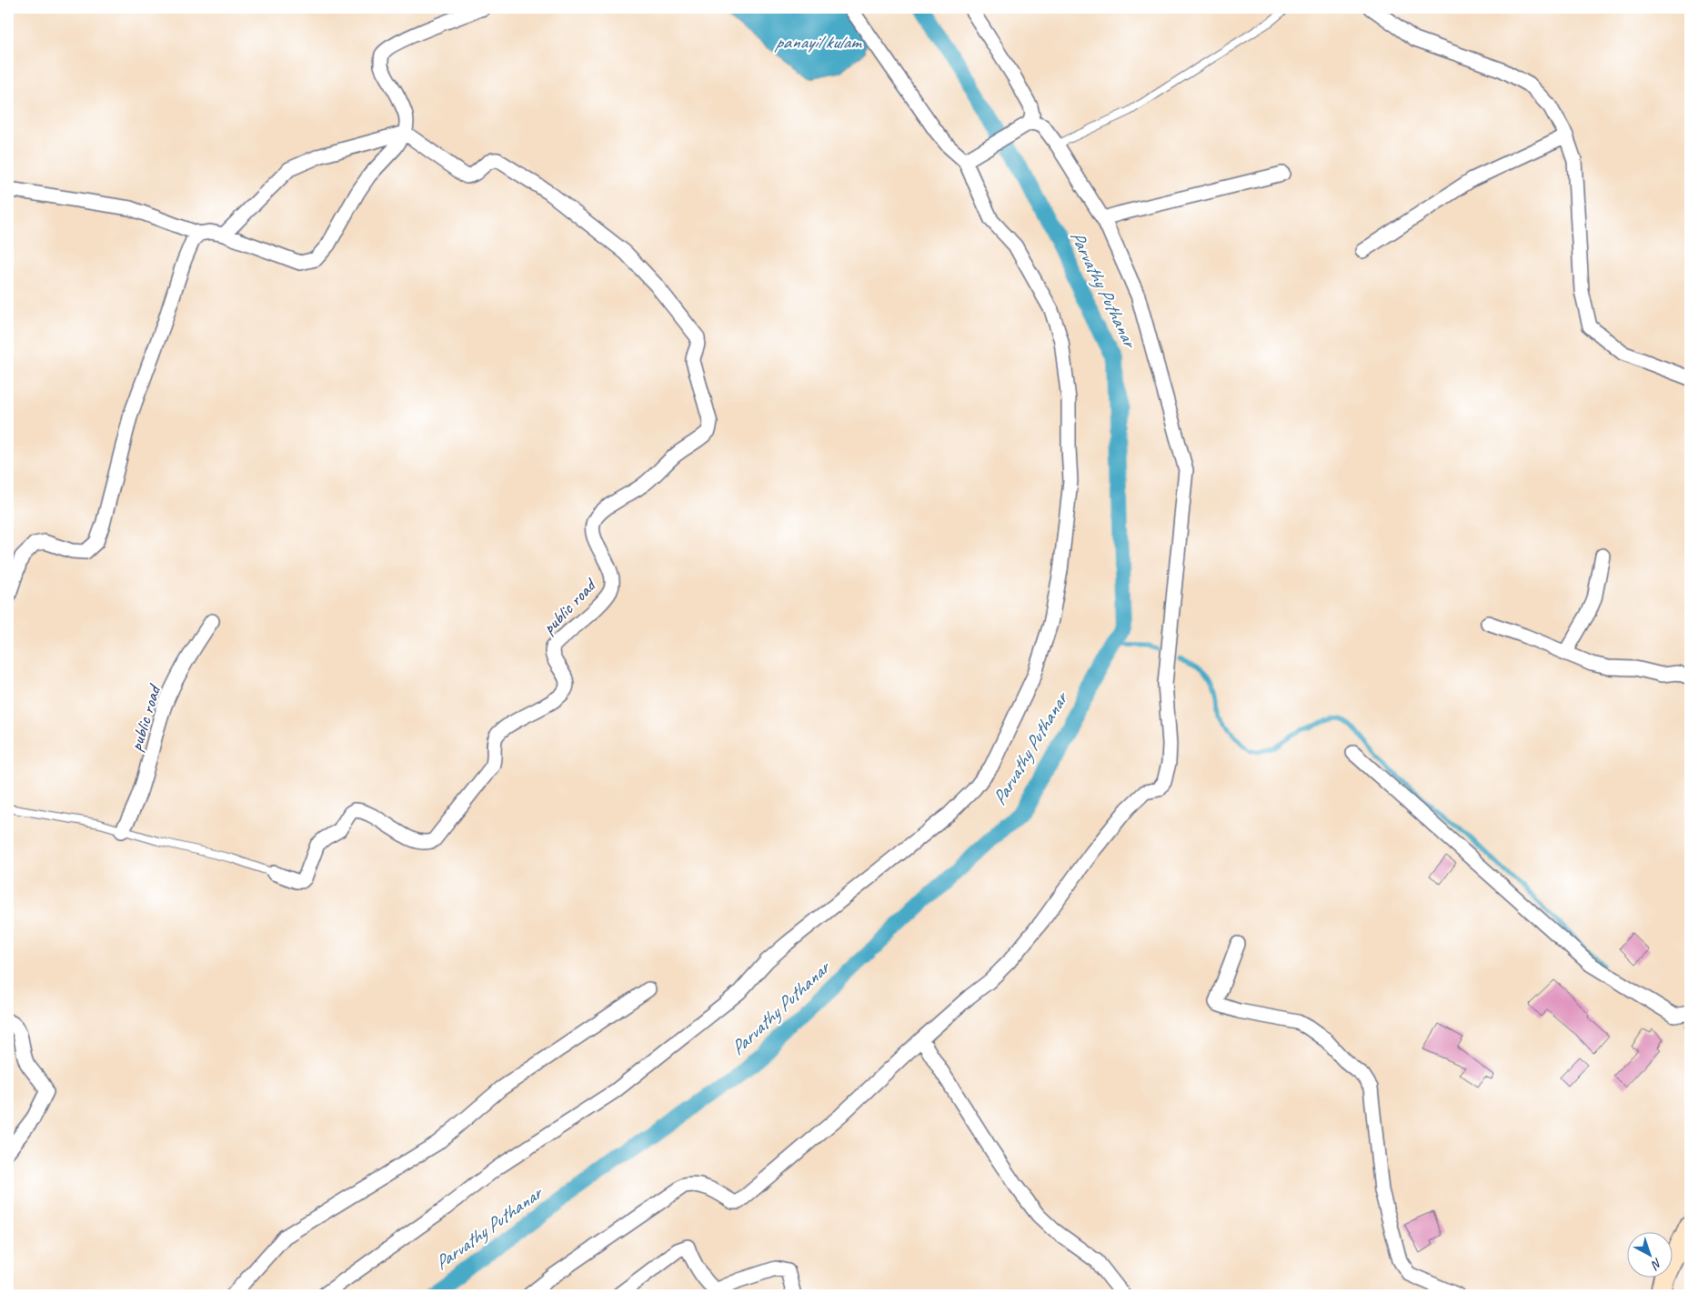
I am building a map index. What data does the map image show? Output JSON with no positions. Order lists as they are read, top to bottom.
{
  "streets": {
    "street": ["public road"]
  },
  "water": ["panayil kulam", "Parvathy Puthanar"],
  "north": "bottom right"
}
